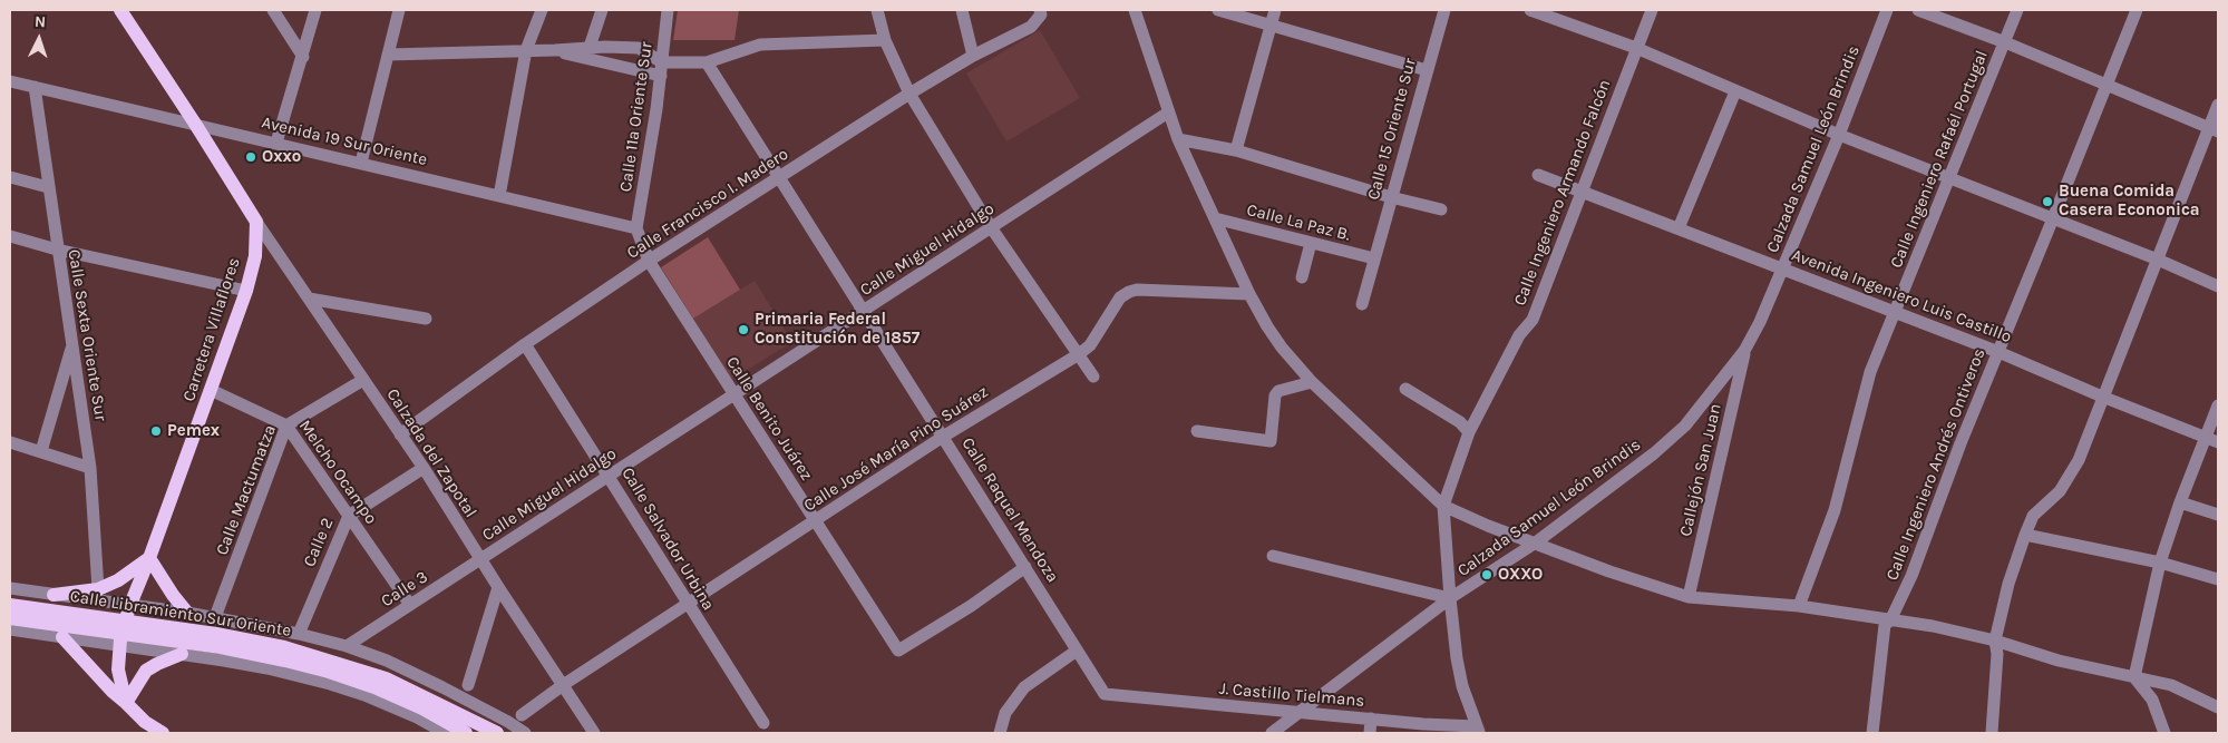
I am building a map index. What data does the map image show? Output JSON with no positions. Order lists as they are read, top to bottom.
{
  "streets": {
    "main road": ["Carretera Villaflores", "Calle Libramiento Sur Oriente"],
    "street": [
      "Calle 11a Oriente Sur",
      "Calle 15 Oriente Sur",
      "Avenida 19 Sur Oriente",
      "Calzada Samuel León Brindis",
      "Calle Ingeniero Rafaél Portugal",
      "Calle Ingeniero Armando Falcón",
      "Calle Francisco I. Madero",
      "Calle La Paz B.",
      "Calle Miguel Hidalgo",
      "Avenida Ingeniero Luis Castillo",
      "Calle Sexta Oriente Sur",
      "Calle Benito Juárez",
      "Calle José María Pino Suárez",
      "Calzada del Zapotal",
      "Calle Ingeniero Andrés Ontiveros",
      "Callejón San Juan",
      "Melcho Ocampo",
      "Calle Mactumatza",
      "Calle Raquel Mendoza",
      "Calle Salvador Urbina",
      "Calle 2",
      "Calle 3",
      "J. Castillo Tielmans"
    ]
  },
  "crossings": [
    ["Calle 11a Oriente Sur", "Avenida 19 Sur Oriente"],
    ["Calle 15 Oriente Sur", "Calle La Paz B."],
    ["Avenida 19 Sur Oriente", "Calle Sexta Oriente Sur"],
    ["Calzada Samuel León Brindis", "Avenida Ingeniero Luis Castillo"],
    ["Calzada Samuel León Brindis", "Callejón San Juan"],
    ["Calzada Samuel León Brindis", "J. Castillo Tielmans"],
    ["Calle Ingeniero Rafaél Portugal", "Avenida Ingeniero Luis Castillo"],
    ["Calle Ingeniero Armando Falcón", "Avenida Ingeniero Luis Castillo"],
    ["Calle Francisco I. Madero", "Calle Benito Juárez"],
    ["Calle Francisco I. Madero", "Calzada del Zapotal"],
    ["Calle Francisco I. Madero", "Calle Raquel Mendoza"],
    ["Calle Francisco I. Madero", "Calle Salvador Urbina"],
    ["Calle Miguel Hidalgo", "Calle Benito Juárez"],
    ["Calle Miguel Hidalgo", "Calzada del Zapotal"],
    ["Calle Miguel Hidalgo", "Calle Raquel Mendoza"],
    ["Calle Miguel Hidalgo", "Calle Salvador Urbina"],
    ["Calle Miguel Hidalgo", "Calle 3"],
    ["Avenida Ingeniero Luis Castillo", "Calle Ingeniero Andrés Ontiveros"],
    ["Carretera Villaflores", "Calzada del Zapotal"],
    ["Carretera Villaflores", "Melcho Ocampo"],
    ["Calle Benito Juárez", "Calle José María Pino Suárez"],
    ["Calle Benito Juárez", "Calle Raquel Mendoza"],
    ["Calle José María Pino Suárez", "Calzada del Zapotal"],
    ["Calle José María Pino Suárez", "Calle Raquel Mendoza"],
    ["Calle José María Pino Suárez", "Calle Salvador Urbina"],
    ["Calzada del Zapotal", "Calle Mactumatza"],
    ["Calzada del Zapotal", "Calle 2"],
    ["Calzada del Zapotal", "Calle 3"],
    ["Melcho Ocampo", "Calle Mactumatza"],
    ["Melcho Ocampo", "Calle 2"],
    ["Melcho Ocampo", "Calle 3"],
    ["Calle Raquel Mendoza", "J. Castillo Tielmans"]
  ],
  "places": [
    "Oxxo",
    "Buena Comida Casera Econonica",
    "Primaria Federal Constitución de 1857",
    "Pemex",
    "OXXO"
  ],
  "north": "top"
}
